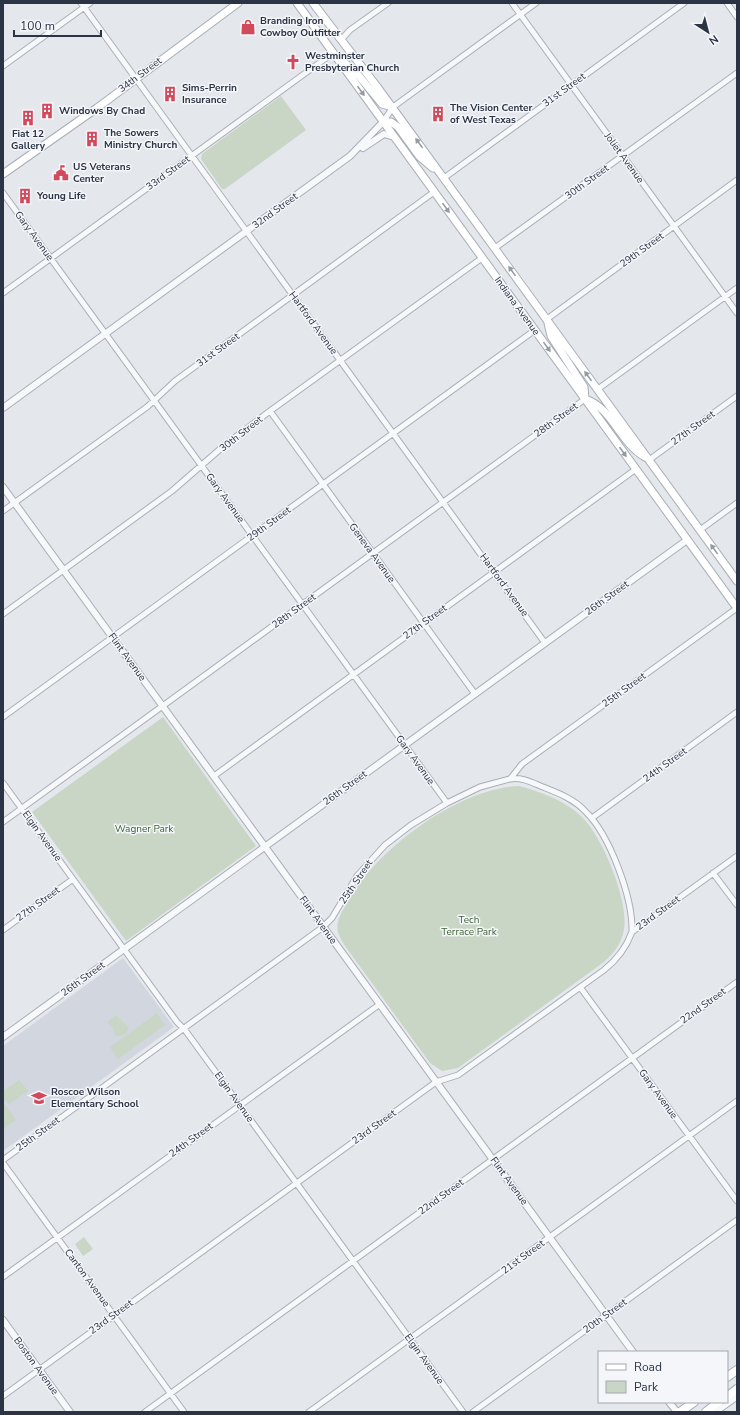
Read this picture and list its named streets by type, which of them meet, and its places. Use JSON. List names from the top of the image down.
{
  "streets": {
    "main road": ["34th Street", "Indiana Avenue"],
    "street": [
      "31st Street",
      "Joliet Avenue",
      "33rd Street",
      "30th Street",
      "32nd Street",
      "Gary Avenue",
      "29th Street",
      "Hartford Avenue",
      "28th Street",
      "27th Street",
      "Geneva Avenue",
      "26th Street",
      "Flint Avenue",
      "25th Street",
      "24th Street",
      "Elgin Avenue",
      "23rd Street",
      "22nd Street",
      "21st Street",
      "Canton Avenue",
      "20th Street",
      "Boston Avenue"
    ]
  },
  "crossings": [
    ["34th Street", "Hartford Avenue"],
    ["31st Street", "Joliet Avenue"],
    ["31st Street", "Gary Avenue"],
    ["31st Street", "Indiana Avenue"],
    ["31st Street", "Hartford Avenue"],
    ["31st Street", "Flint Avenue"],
    ["Joliet Avenue", "30th Street"],
    ["Joliet Avenue", "32nd Street"],
    ["Joliet Avenue", "29th Street"],
    ["33rd Street", "Gary Avenue"],
    ["33rd Street", "Indiana Avenue"],
    ["33rd Street", "Hartford Avenue"],
    ["30th Street", "Gary Avenue"],
    ["30th Street", "Indiana Avenue"],
    ["30th Street", "Hartford Avenue"],
    ["30th Street", "Geneva Avenue"],
    ["30th Street", "Flint Avenue"],
    ["32nd Street", "Gary Avenue"],
    ["32nd Street", "Indiana Avenue"],
    ["32nd Street", "Hartford Avenue"],
    ["Gary Avenue", "29th Street"],
    ["Gary Avenue", "28th Street"],
    ["Gary Avenue", "27th Street"],
    ["Gary Avenue", "26th Street"],
    ["Gary Avenue", "25th Street"],
    ["Gary Avenue", "23rd Street"],
    ["Gary Avenue", "22nd Street"],
    ["Gary Avenue", "21st Street"],
    ["29th Street", "Indiana Avenue"],
    ["29th Street", "Hartford Avenue"],
    ["29th Street", "Geneva Avenue"],
    ["29th Street", "Flint Avenue"],
    ["Indiana Avenue", "28th Street"],
    ["Indiana Avenue", "27th Street"],
    ["Indiana Avenue", "26th Street"],
    ["Indiana Avenue", "25th Street"],
    ["Hartford Avenue", "28th Street"],
    ["Hartford Avenue", "27th Street"],
    ["Hartford Avenue", "26th Street"],
    ["28th Street", "Geneva Avenue"],
    ["28th Street", "Flint Avenue"],
    ["28th Street", "Elgin Avenue"],
    ["27th Street", "Geneva Avenue"],
    ["27th Street", "Flint Avenue"],
    ["27th Street", "Elgin Avenue"],
    ["Geneva Avenue", "26th Street"],
    ["26th Street", "Flint Avenue"],
    ["26th Street", "Elgin Avenue"],
    ["Flint Avenue", "25th Street"],
    ["Flint Avenue", "24th Street"],
    ["Flint Avenue", "23rd Street"],
    ["Flint Avenue", "22nd Street"],
    ["Flint Avenue", "21st Street"],
    ["Flint Avenue", "20th Street"],
    ["25th Street", "Elgin Avenue"],
    ["24th Street", "Elgin Avenue"],
    ["24th Street", "Canton Avenue"],
    ["Elgin Avenue", "23rd Street"],
    ["Elgin Avenue", "22nd Street"],
    ["Elgin Avenue", "21st Street"],
    ["23rd Street", "Canton Avenue"],
    ["23rd Street", "Boston Avenue"],
    ["22nd Street", "Canton Avenue"]
  ],
  "parks": ["Wagner Park", "Tech Terrace Park"],
  "places": {
    "shop": ["Branding Iron Cowboy Outfitter"],
    "church": ["Westminster Presbyterian Church"],
    "building": [
      "Sims-Perrin Insurance",
      "Windows By Chad",
      "The Vision Center of West Texas",
      "Fiat 12 Gallery",
      "The Sowers Ministry Church",
      "Young Life"
    ],
    "public building": ["US Veterans Center"],
    "school or university": ["Roscoe Wilson Elementary School"]
  },
  "legend": ["Road", "Park"],
  "scale_bar": "100 m",
  "north": "bottom right"
}
